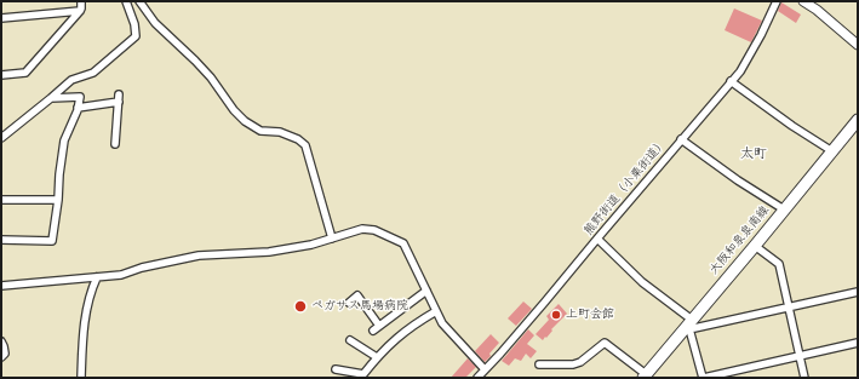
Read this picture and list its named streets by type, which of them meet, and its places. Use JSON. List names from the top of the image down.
{
  "streets": {
    "main road": ["大阪和泉泉南線"],
    "street": ["熊野街道（小栗街道）"]
  },
  "districts": ["太町"],
  "places": ["ペガサス馬場病院", "上町会館"]
}
